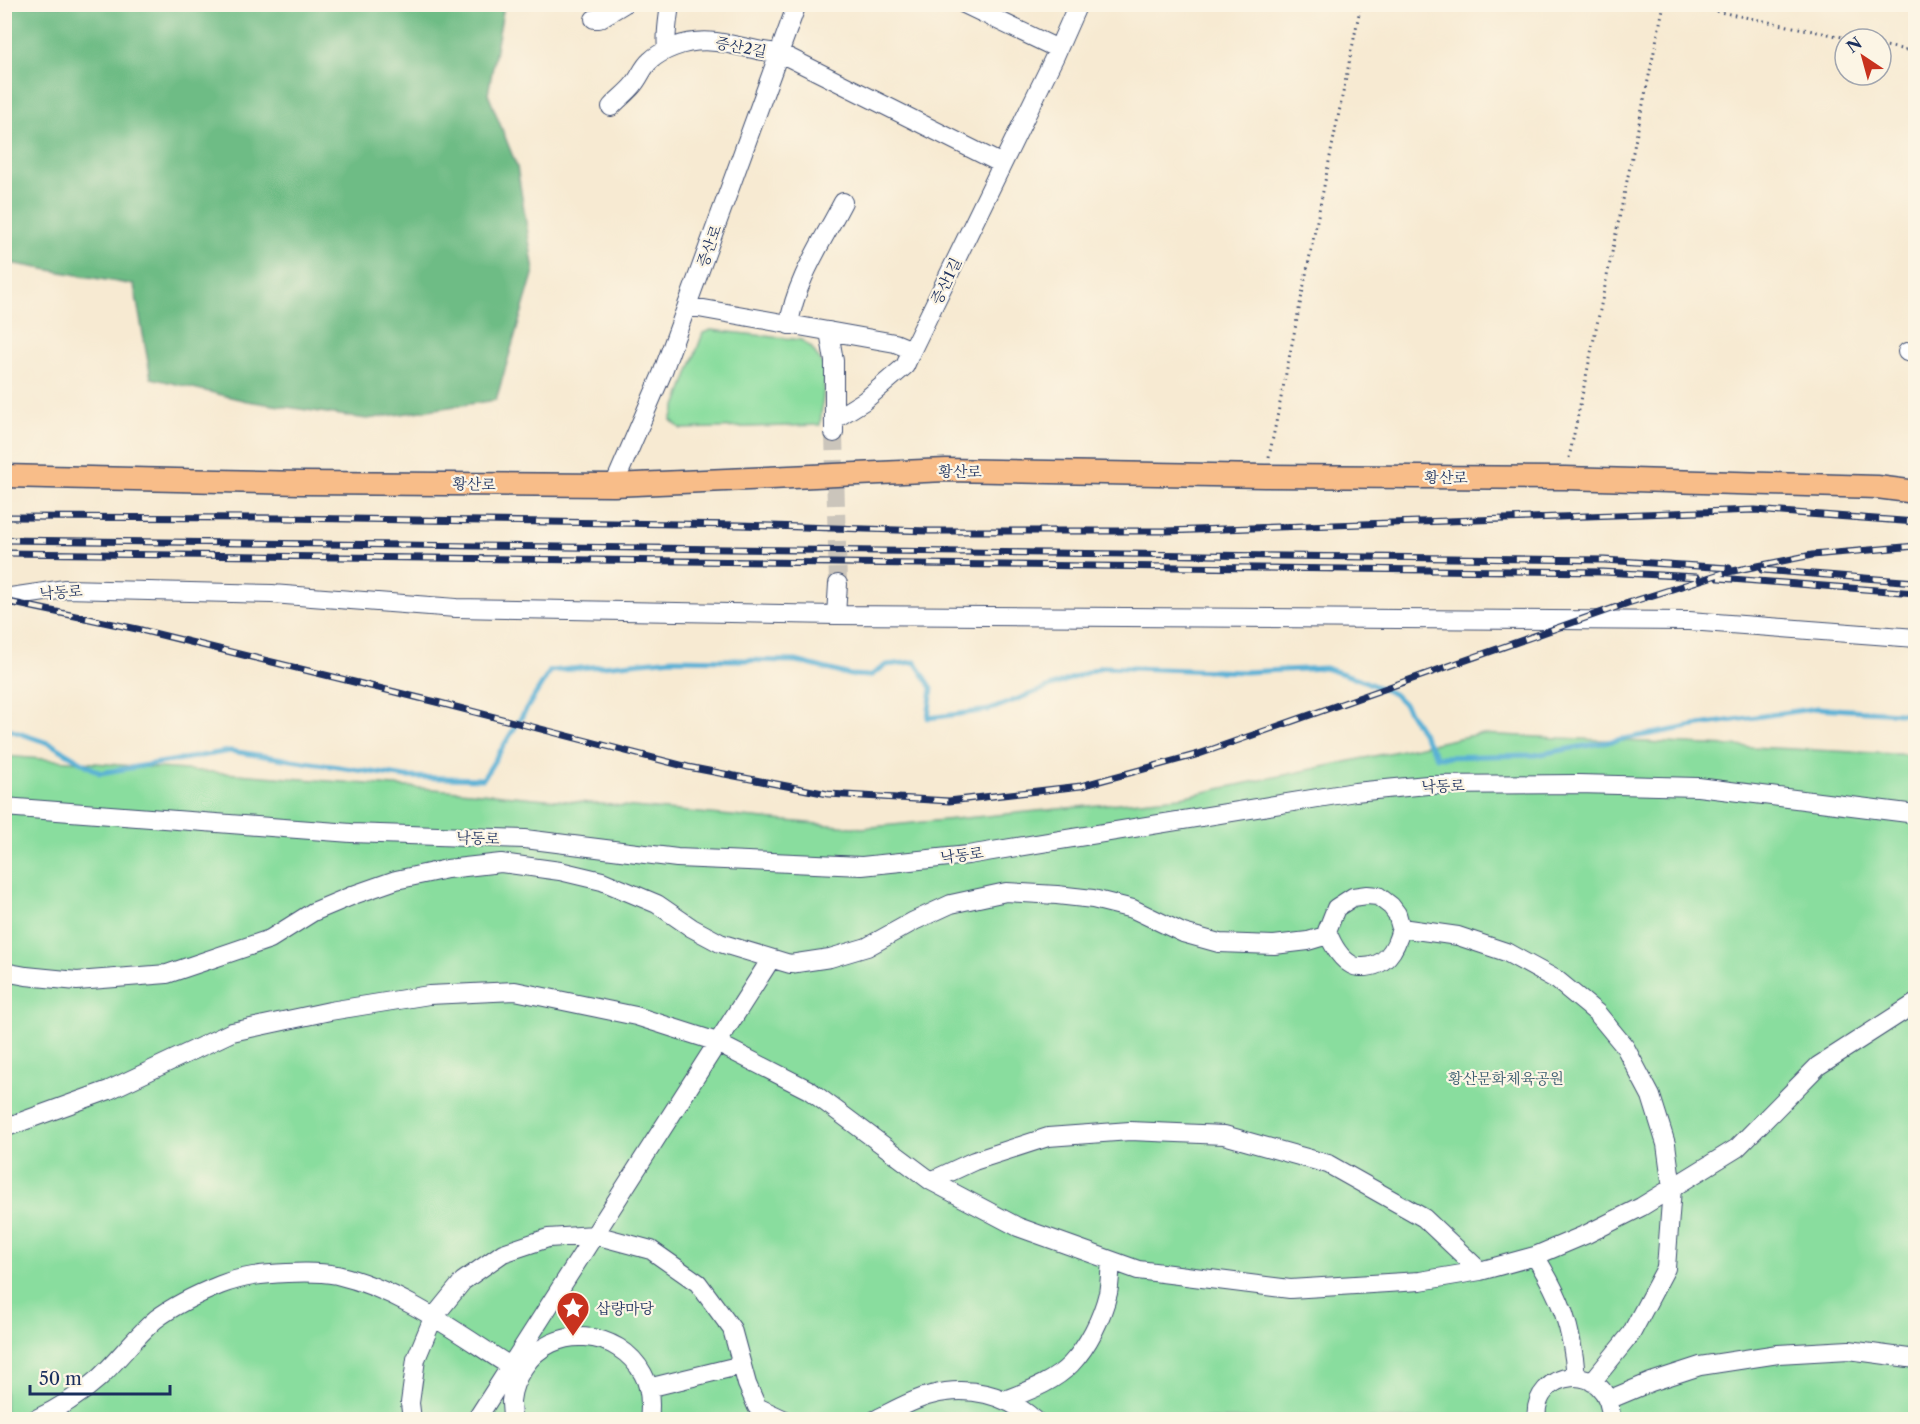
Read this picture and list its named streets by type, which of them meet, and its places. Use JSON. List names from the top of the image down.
{
  "streets": {
    "main road": ["황산로"],
    "street": [
      "증산2길",
      "증산로",
      "증산1길",
      "낙동로"
    ]
  },
  "crossings": [
    ["증산2길", "증산로"],
    ["증산2길", "증산1길"],
    ["증산로", "황산로"]
  ],
  "parks": ["황산문화체육공원"],
  "places": {
    "place": ["삽량마당"]
  },
  "scale_bar": "50 m",
  "north": "top left"
}
